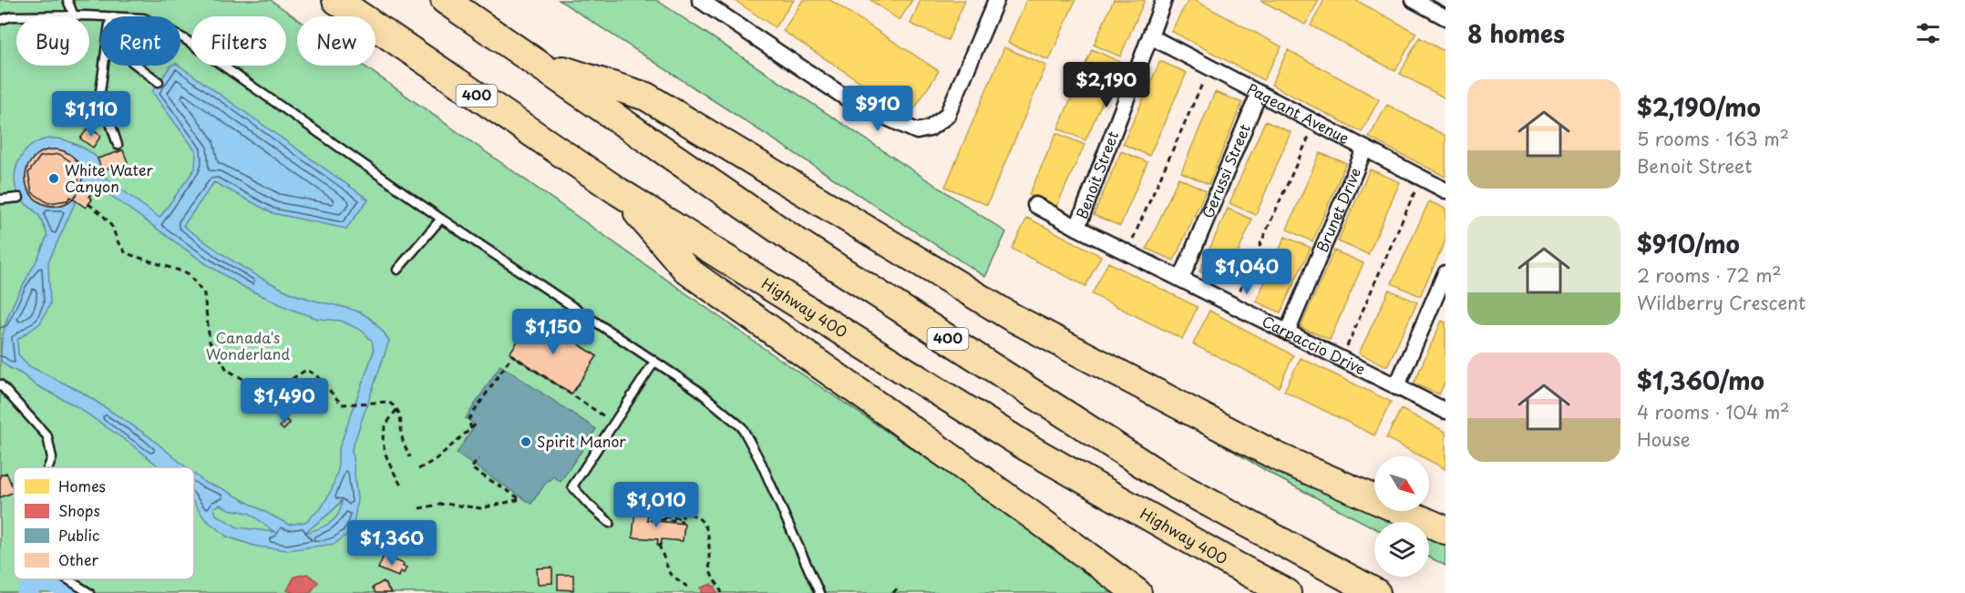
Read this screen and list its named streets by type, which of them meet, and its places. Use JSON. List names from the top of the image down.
{
  "streets": {
    "highway": ["400", "Highway 400"],
    "street": [
      "Pageant Avenue",
      "Gerussi Street",
      "Benoit Street",
      "Brunet Drive",
      "Carpaccio Drive"
    ]
  },
  "crossings": [
    ["Pageant Avenue", "Gerussi Street"],
    ["Pageant Avenue", "Benoit Street"],
    ["Pageant Avenue", "Brunet Drive"],
    ["Gerussi Street", "Carpaccio Drive"],
    ["Benoit Street", "Carpaccio Drive"],
    ["Brunet Drive", "Carpaccio Drive"]
  ],
  "parks": ["Canada's Wonderland"],
  "places": ["White Water Canyon", "Spirit Manor"],
  "legend": [
    "Homes",
    "Shops",
    "Public",
    "Other"
  ],
  "north": "bottom right",
  "page": {
    "heading": "8 homes",
    "chip": [
      "Buy",
      "Rent",
      "Filters",
      "New"
    ],
    "price": [
      "$2,190",
      "$910",
      "$1,110",
      "$1,040",
      "$1,150",
      "$1,490",
      "$1,010",
      "$1,360"
    ],
    "list": [
      {
        "name": "$2,190/mo",
        "note": "5 rooms · 163 m² · Benoit Street"
      },
      {
        "name": "$910/mo",
        "note": "2 rooms · 72 m² · Wildberry Crescent"
      },
      {
        "name": "$1,360/mo",
        "note": "4 rooms · 104 m² · House"
      }
    ]
  }
}
